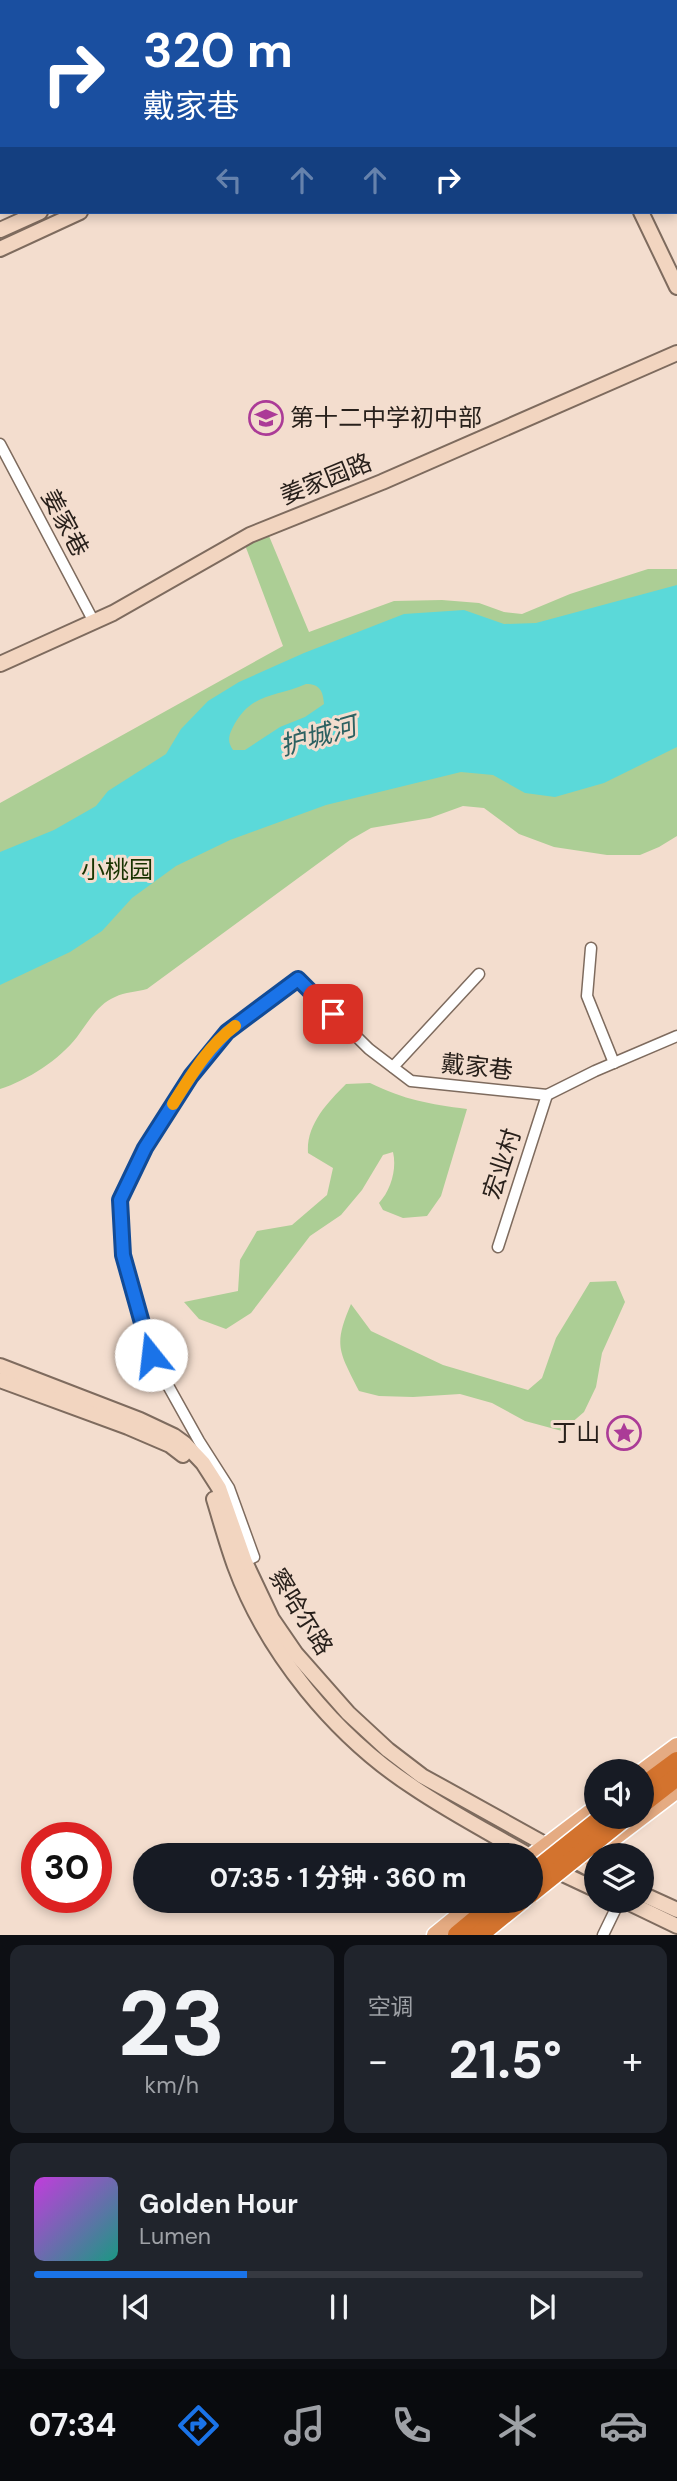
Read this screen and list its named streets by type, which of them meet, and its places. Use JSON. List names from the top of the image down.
{
  "streets": {
    "main road": ["姜家园路", "察哈尔路"],
    "street": ["姜家巷", "戴家巷", "宏业村"]
  },
  "crossings": [
    ["姜家园路", "姜家巷"],
    ["戴家巷", "宏业村"],
    ["戴家巷", "察哈尔路"]
  ],
  "water": ["护城河"],
  "parks": ["小桃园"],
  "places": {
    "school or university": ["第十二中学初中部"],
    "place": ["丁山"]
  },
  "page": {
    "turn": ["320 m", "戴家巷"],
    "limit": "30",
    "trip": "07:35 · 1 分钟 · 360 m",
    "tile": [
      ["23", "km/h"],
      "空调"
    ],
    "heat": ["−", "21.5°", "+"],
    "song": ["Golden Hour", "Lumen"],
    "tabs": "07:34"
  }
}
